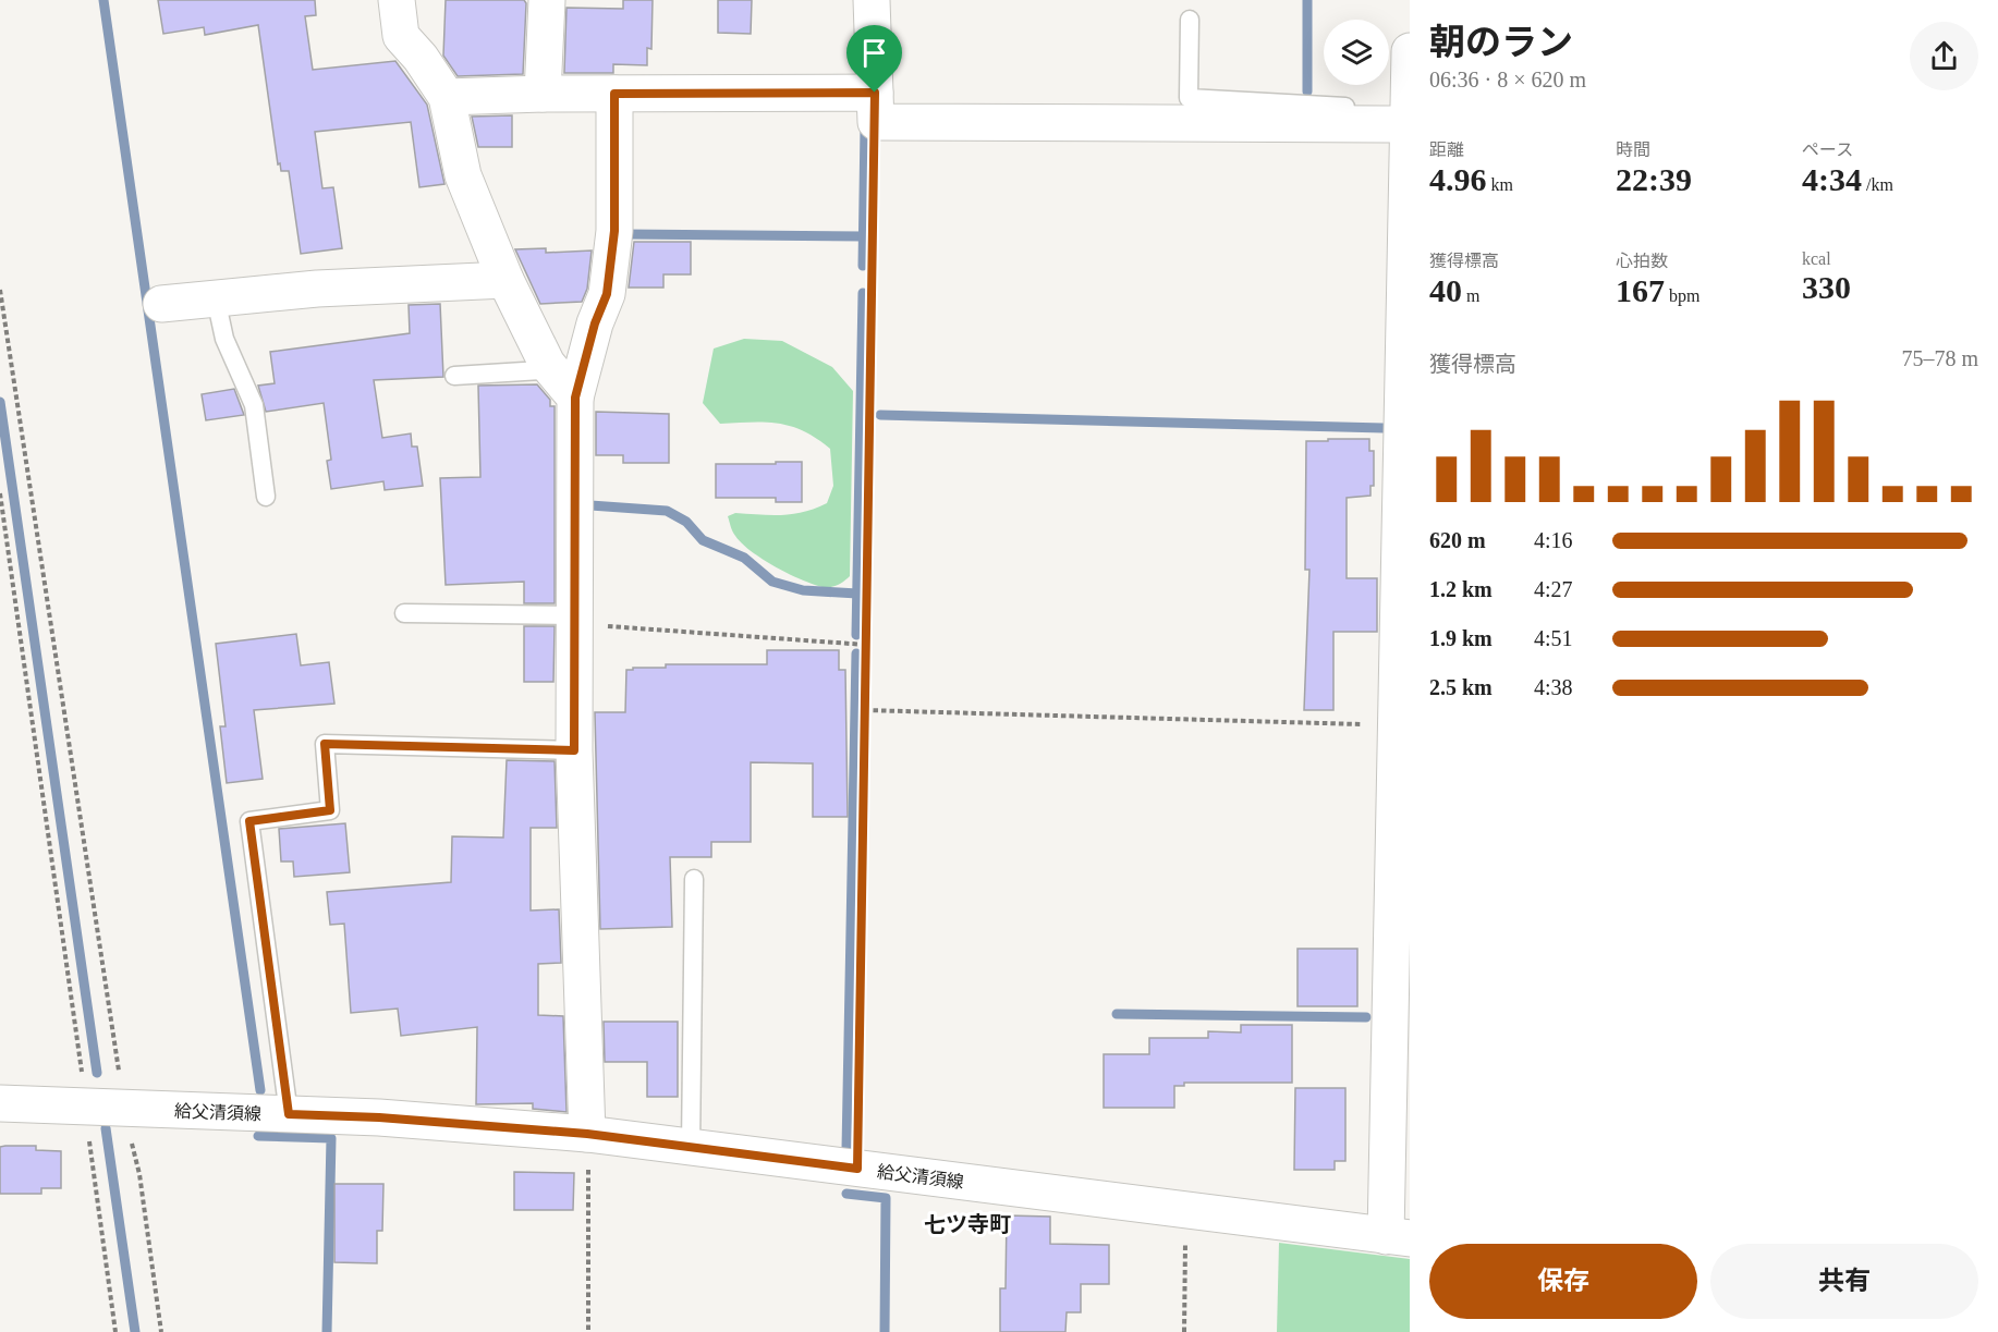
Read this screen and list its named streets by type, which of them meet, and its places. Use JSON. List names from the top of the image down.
{
  "streets": {
    "street": ["給父清須線"]
  },
  "districts": ["七ツ寺町"],
  "page": {
    "heading": ["朝のラン", "06:36 · 8 × 620 m"],
    "stats": [
      ["距離", "4.96 km"],
      ["時間", "22:39"],
      ["ペース", "4:34 /km"],
      ["獲得標高", "40 m"],
      ["心拍数", "167 bpm"],
      ["kcal", "330"]
    ],
    "chart": ["獲得標高", "75–78 m"],
    "list": [
      {
        "name": "620 m",
        "note": "4:16"
      },
      {
        "name": "1.2 km",
        "note": "4:27"
      },
      {
        "name": "1.9 km",
        "note": "4:51"
      },
      {
        "name": "2.5 km",
        "note": "4:38"
      }
    ],
    "buttons": ["保存", "共有"]
  }
}
